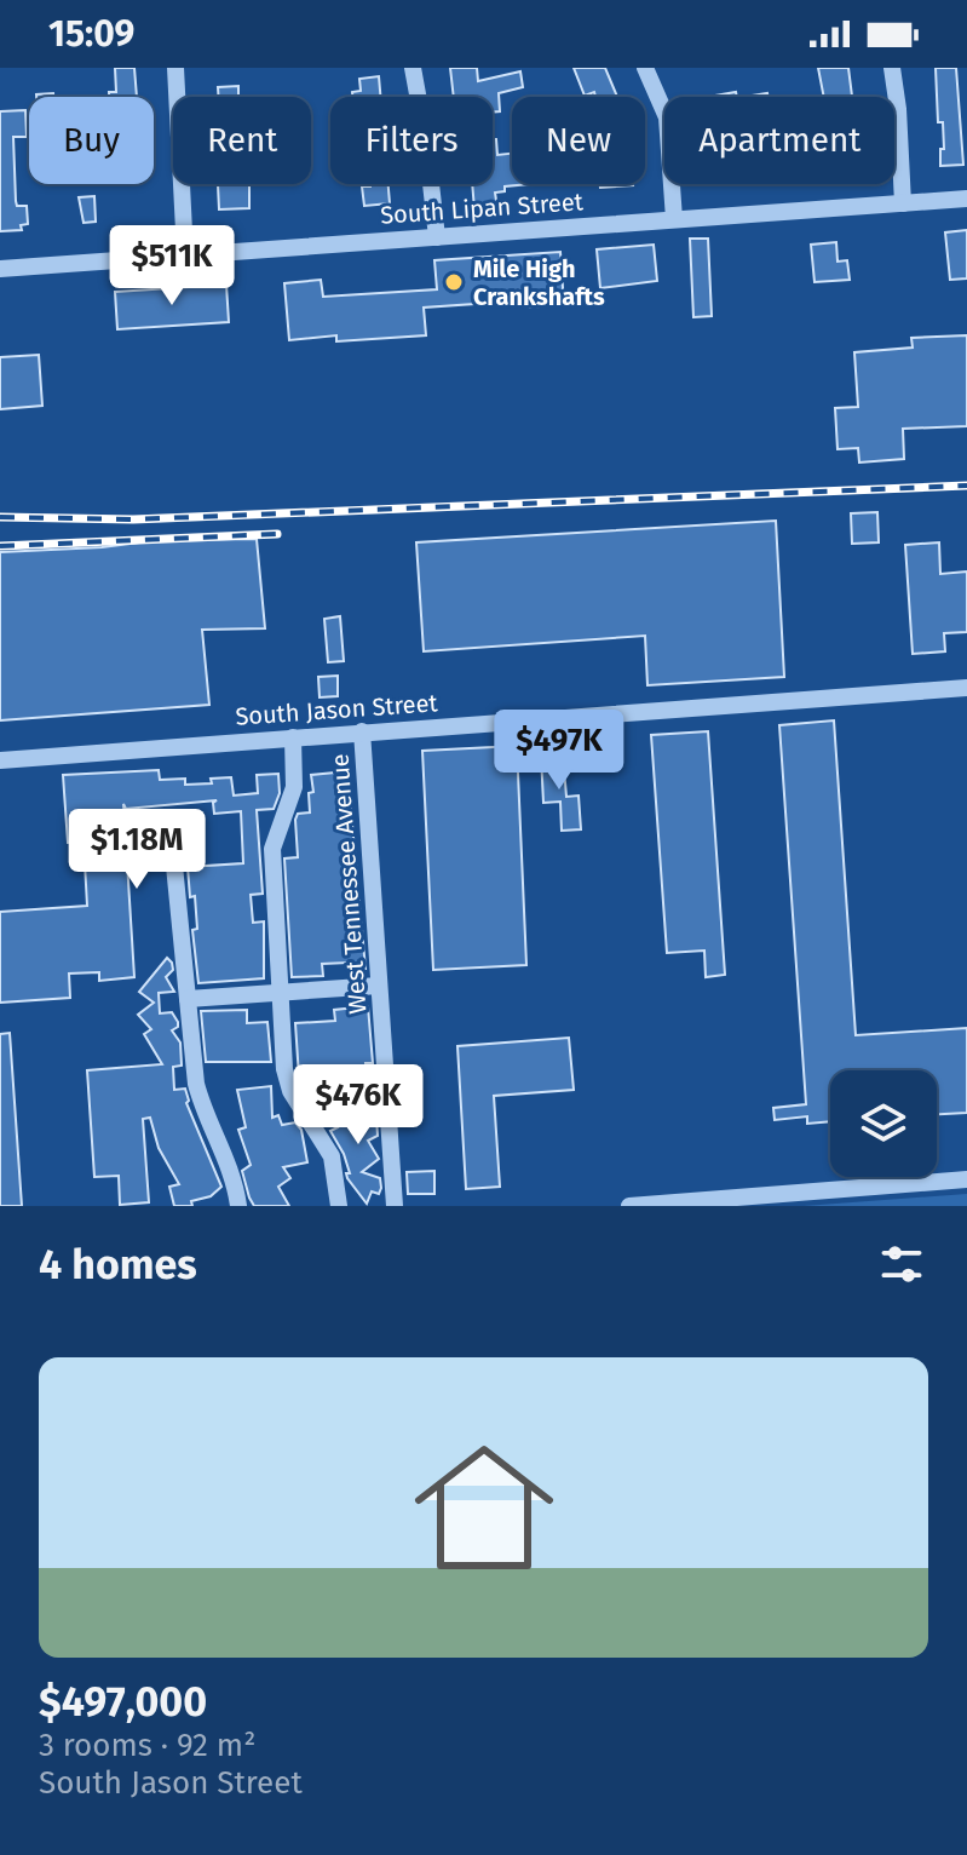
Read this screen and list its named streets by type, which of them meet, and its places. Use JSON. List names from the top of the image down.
{
  "streets": {
    "street": ["South Lipan Street", "South Jason Street", "West Tennessee Avenue"]
  },
  "crossings": [
    ["South Jason Street", "West Tennessee Avenue"]
  ],
  "places": ["Mile High Crankshafts"],
  "page": {
    "status": "15:09",
    "chip": [
      "Buy",
      "Rent",
      "Filters",
      "New",
      "Apartment"
    ],
    "price": [
      "$511K",
      "$497K",
      "$1.18M",
      "$476K"
    ],
    "heading": "4 homes",
    "list": [
      {
        "name": "$497,000",
        "note": "3 rooms · 92 m² · South Jason Street"
      }
    ]
  }
}
